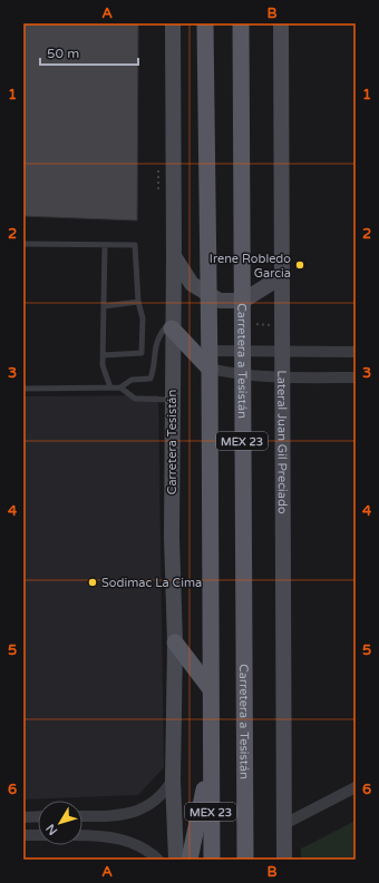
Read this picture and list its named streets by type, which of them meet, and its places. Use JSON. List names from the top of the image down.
{
  "streets": {
    "main road": [
      "Carretera a Tesistán",
      "MEX 23",
      "Carretera Tesistán",
      "Lateral Juan Gil Preciado"
    ]
  },
  "places": ["Irene Robledo Garcia", "Sodimac La Cima"],
  "scale_bar": "50 m",
  "north": "bottom left",
  "grid": {
    "columns": ["A", "B"],
    "rows": [
      "1",
      "2",
      "3",
      "4",
      "5",
      "6"
    ]
  }
}
